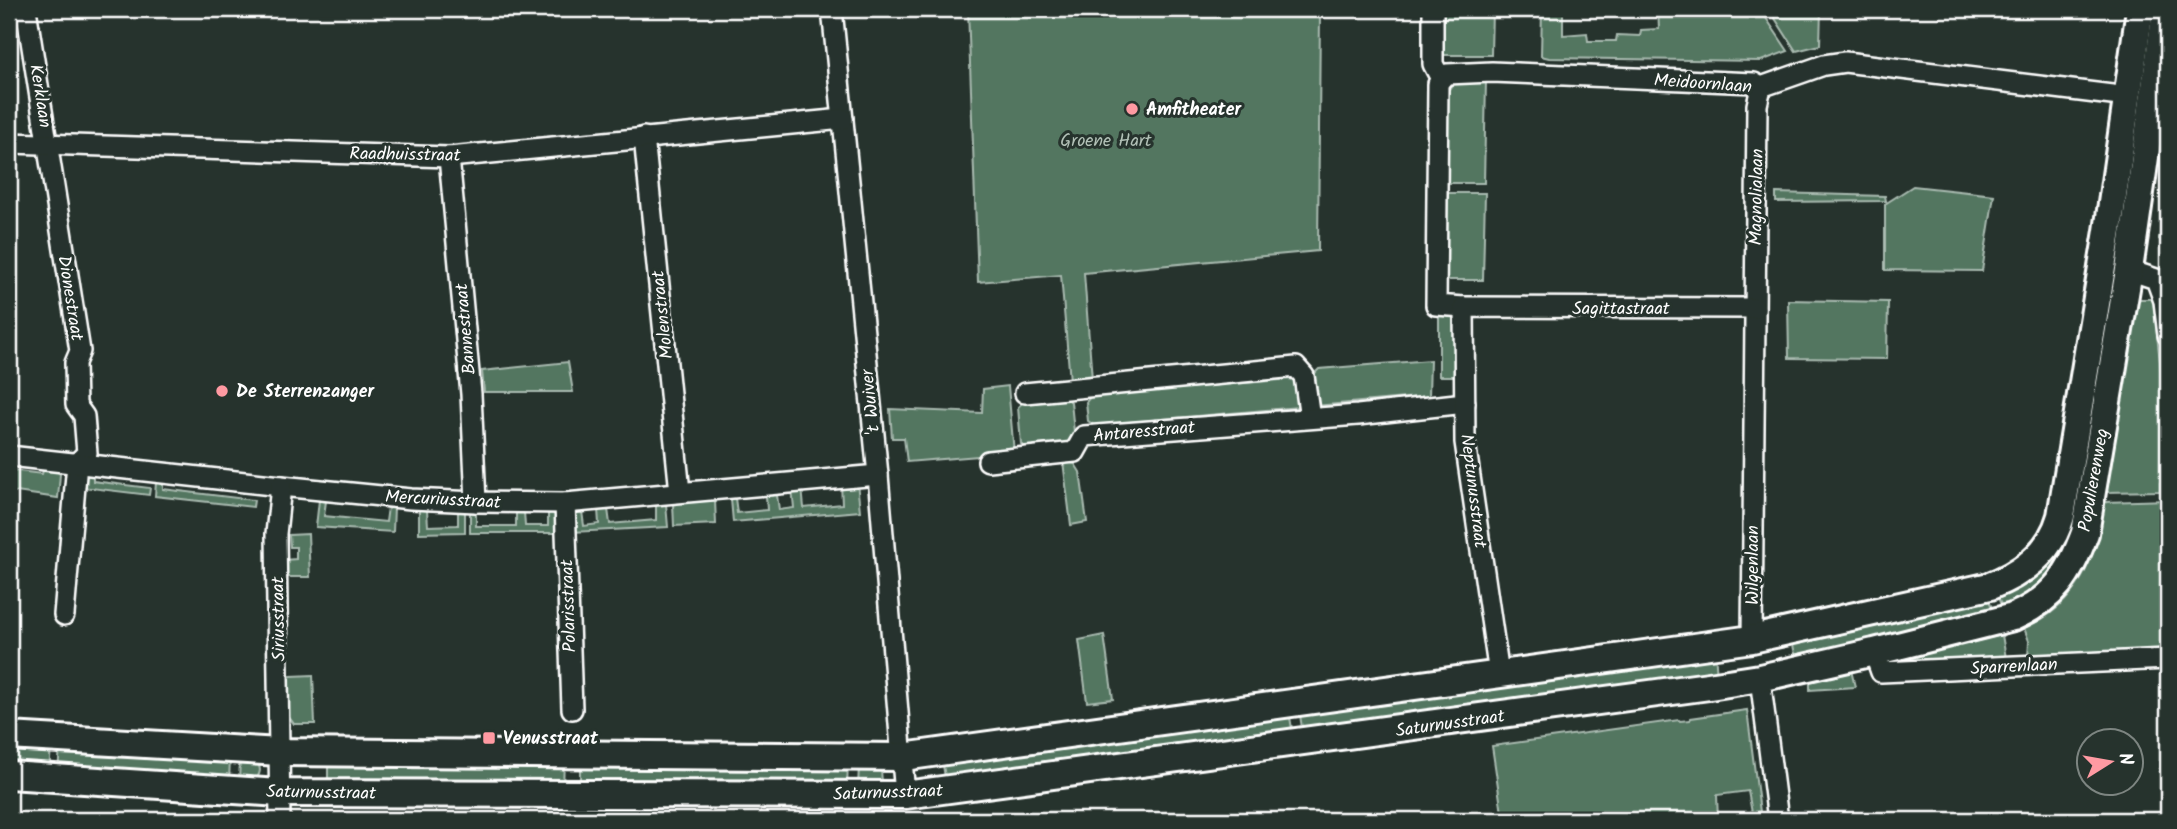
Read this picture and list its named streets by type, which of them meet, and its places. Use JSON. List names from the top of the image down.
{
  "streets": {
    "street": [
      "Meidoornlaan",
      "Kerklaan",
      "Raadhuisstraat",
      "Magnolialaan",
      "Dionestraat",
      "Sagittastraat",
      "Molenstraat",
      "Bannestraat",
      "'t Wuiver",
      "Antaresstraat",
      "Populierenweg",
      "Neptunusstraat",
      "Mercuriusstraat",
      "Wilgenlaan",
      "Polarisstraat",
      "Siriusstraat",
      "Sparrenlaan",
      "Saturnusstraat"
    ]
  },
  "crossings": [
    ["Meidoornlaan", "Magnolialaan"],
    ["Meidoornlaan", "Populierenweg"],
    ["Kerklaan", "Raadhuisstraat"],
    ["Kerklaan", "Dionestraat"],
    ["Raadhuisstraat", "Dionestraat"],
    ["Raadhuisstraat", "Molenstraat"],
    ["Raadhuisstraat", "Bannestraat"],
    ["Raadhuisstraat", "'t Wuiver"],
    ["Magnolialaan", "Sagittastraat"],
    ["Magnolialaan", "Wilgenlaan"],
    ["Dionestraat", "Mercuriusstraat"],
    ["Sagittastraat", "Neptunusstraat"],
    ["Sagittastraat", "Wilgenlaan"],
    ["Molenstraat", "Mercuriusstraat"],
    ["Bannestraat", "Mercuriusstraat"],
    ["'t Wuiver", "Mercuriusstraat"],
    ["'t Wuiver", "Saturnusstraat"],
    ["Antaresstraat", "Neptunusstraat"],
    ["Populierenweg", "Wilgenlaan"],
    ["Populierenweg", "Sparrenlaan"],
    ["Populierenweg", "Saturnusstraat"],
    ["Neptunusstraat", "Saturnusstraat"],
    ["Mercuriusstraat", "Polarisstraat"],
    ["Mercuriusstraat", "Siriusstraat"],
    ["Wilgenlaan", "Saturnusstraat"],
    ["Siriusstraat", "Saturnusstraat"]
  ],
  "parks": ["Groene Hart"],
  "places": {
    "other": ["Amfitheater", "De Sterrenzanger"],
    "transit": ["Venusstraat"]
  },
  "north": "right"
}
